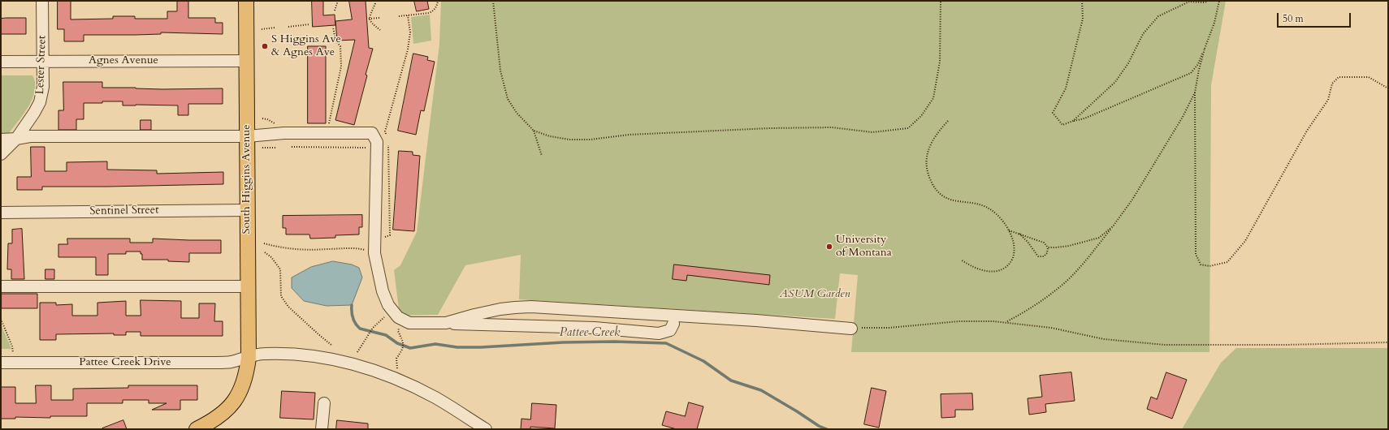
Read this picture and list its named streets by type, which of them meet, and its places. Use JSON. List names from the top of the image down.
{
  "streets": {
    "main road": ["South Higgins Avenue"],
    "street": [
      "Agnes Avenue",
      "Lester Street",
      "Sentinel Street",
      "Pattee Creek Drive"
    ]
  },
  "crossings": [
    ["Agnes Avenue", "Lester Street"],
    ["Agnes Avenue", "South Higgins Avenue"],
    ["South Higgins Avenue", "Sentinel Street"],
    ["South Higgins Avenue", "Pattee Creek Drive"]
  ],
  "water": ["Pattee Creek"],
  "parks": ["ASUM Garden"],
  "places": ["S Higgins Ave & Agnes Ave", "University of Montana"],
  "scale_bar": "50 m"
}
